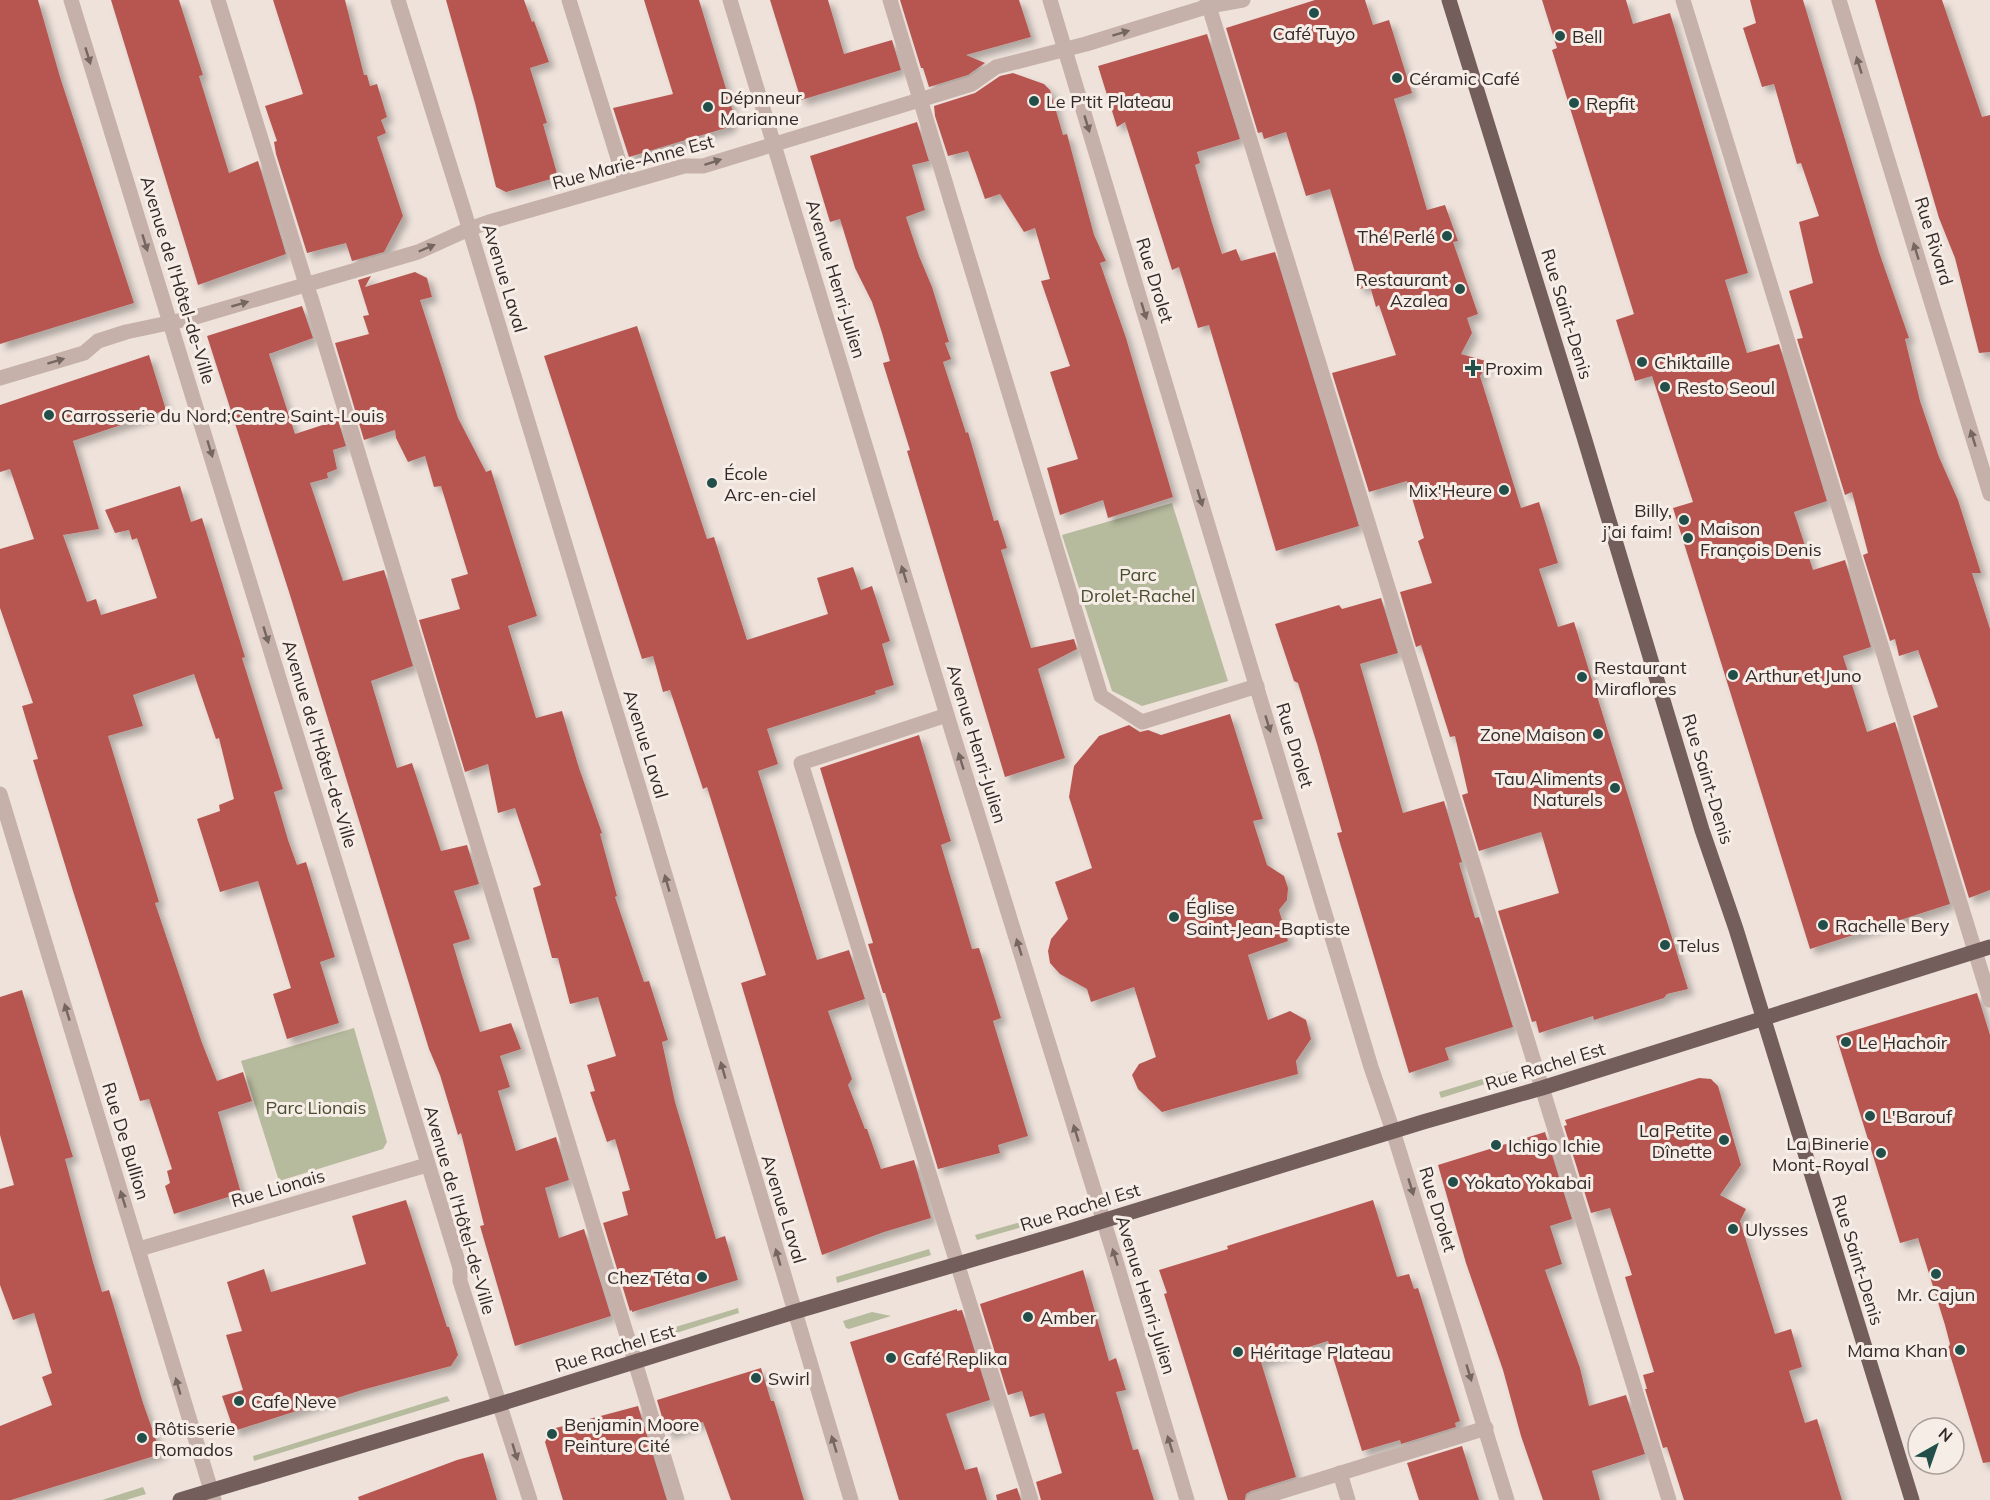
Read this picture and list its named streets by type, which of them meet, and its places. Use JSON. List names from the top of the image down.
{
  "streets": {
    "main road": ["Rue Saint-Denis", "Rue Rachel Est"],
    "street": [
      "Rue Marie-Anne Est",
      "Rue Rivard",
      "Avenue Laval",
      "Avenue Henri-Julien",
      "Avenue de l'Hôtel-de-Ville",
      "Rue Drolet",
      "Rue De Bullion",
      "Rue Lionais"
    ]
  },
  "crossings": [
    ["Rue Marie-Anne Est", "Avenue Laval"],
    ["Rue Marie-Anne Est", "Avenue Henri-Julien"],
    ["Rue Marie-Anne Est", "Avenue de l'Hôtel-de-Ville"],
    ["Rue Marie-Anne Est", "Rue Drolet"],
    ["Avenue Laval", "Rue Rachel Est"],
    ["Avenue Henri-Julien", "Rue Rachel Est"],
    ["Avenue de l'Hôtel-de-Ville", "Rue Rachel Est"],
    ["Avenue de l'Hôtel-de-Ville", "Rue Lionais"],
    ["Rue Drolet", "Rue Rachel Est"],
    ["Rue Saint-Denis", "Rue Rachel Est"],
    ["Rue Rachel Est", "Rue De Bullion"],
    ["Rue De Bullion", "Rue Lionais"]
  ],
  "one_way": [
    "Rue Marie-Anne Est",
    "Rue Rivard",
    "Avenue Laval",
    "Avenue Henri-Julien",
    "Avenue de l'Hôtel-de-Ville",
    "Rue Drolet",
    "Rue De Bullion"
  ],
  "parks": ["Parc Drolet-Rachel", "Parc Lionais"],
  "places": {
    "other": [
      "Café Tuyo",
      "Bell",
      "Céramic Café",
      "Le P'tit Plateau",
      "Repfit",
      "Dépnneur Marianne",
      "Thé Perlé",
      "Restaurant Azalea",
      "Chiktaille",
      "Resto Seoul",
      "Carrosserie du Nord;Centre Saint-Louis",
      "École Arc-en-ciel",
      "Mix'Heure",
      "Billy, j’ai faim!",
      "Maison François Denis",
      "Arthur et Juno",
      "Restaurant Miraflores",
      "Zone Maison",
      "Tau Aliments Naturels",
      "Église Saint-Jean-Baptiste",
      "Rachelle Bery",
      "Telus",
      "Le Hachoir",
      "L'Barouf",
      "La Petite Dînette",
      "Ichigo Ichie",
      "La Binerie Mont-Royal",
      "Yokato Yokabai",
      "Ulysses",
      "Mr. Cajun",
      "Chez Téta",
      "Amber",
      "Mama Khan",
      "Héritage Plateau",
      "Café Replika",
      "Swirl",
      "Cafe Neve",
      "Benjamin Moore Peinture Cité",
      "Rôtisserie Romados"
    ],
    "health": ["Proxim"]
  },
  "north": "top right"
}
